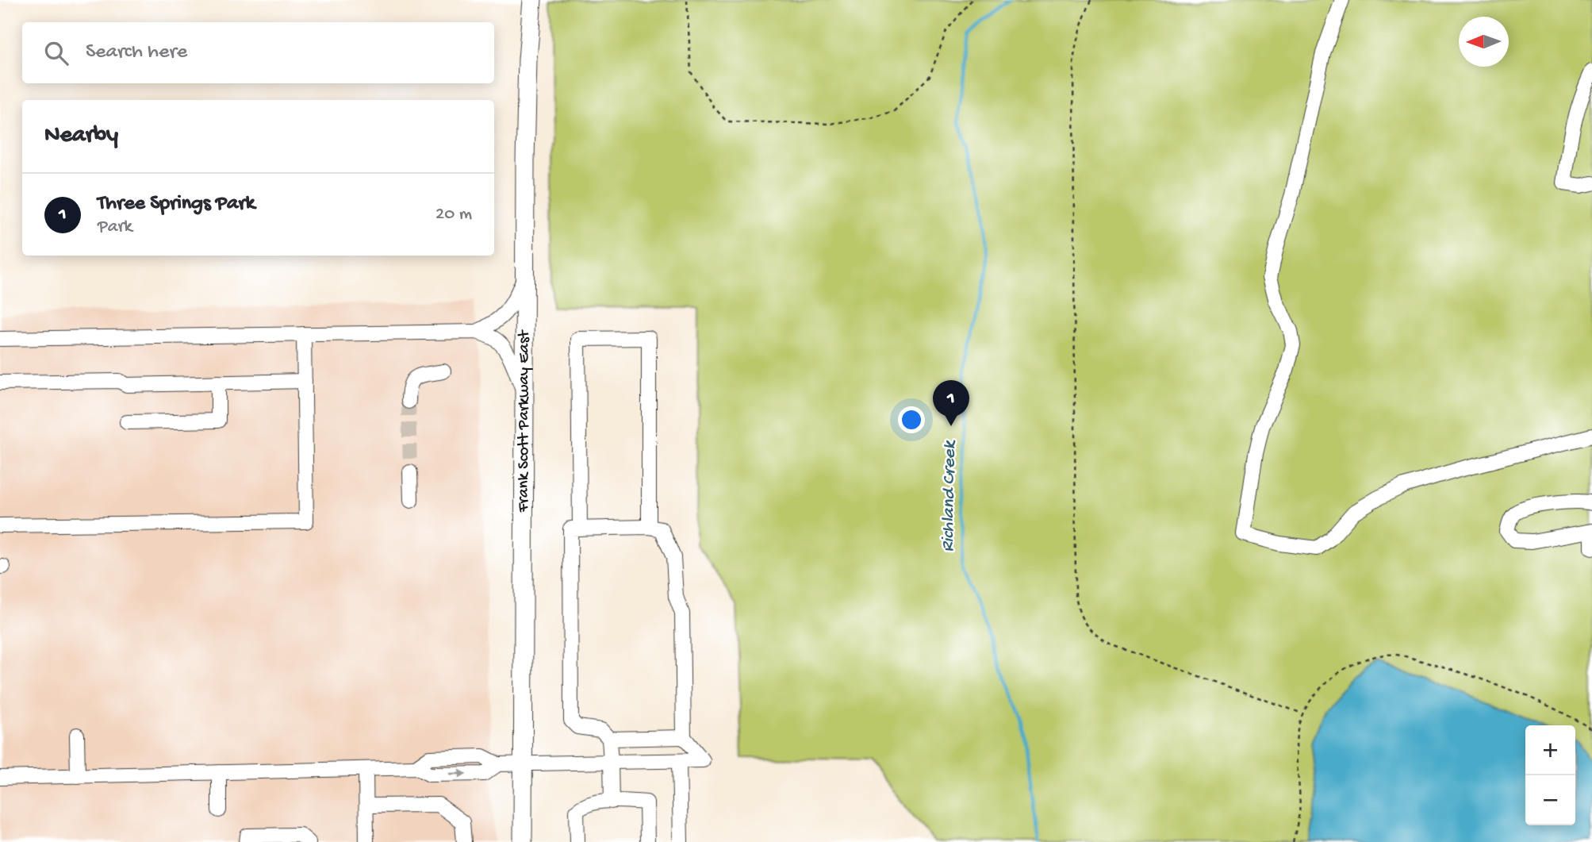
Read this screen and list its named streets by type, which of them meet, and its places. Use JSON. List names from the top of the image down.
{
  "streets": {
    "main road": ["Frank Scott Parkway East"]
  },
  "water": ["Richland Creek"],
  "north": "left",
  "page": {
    "search": "Search here",
    "heading": "Nearby",
    "list": [
      {
        "mark": "1",
        "name": "Three Springs Park",
        "note": "Park",
        "value": "20 m"
      }
    ],
    "pins": "1",
    "map_buttons": ["+", "−"]
  }
}
